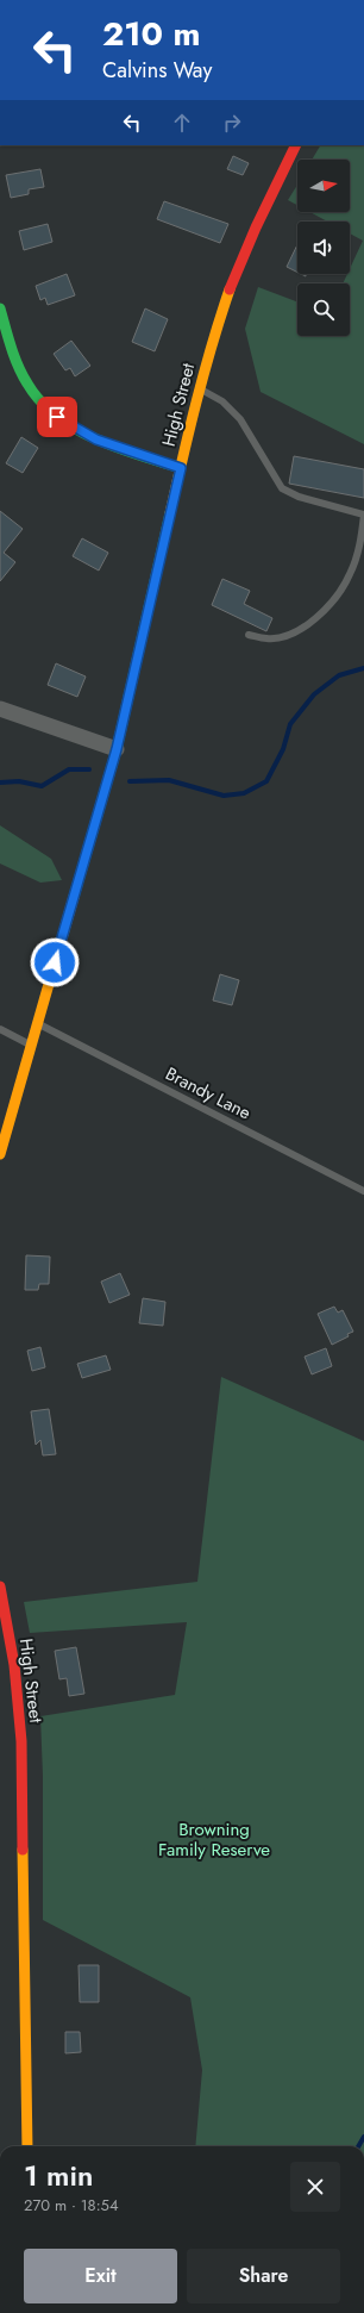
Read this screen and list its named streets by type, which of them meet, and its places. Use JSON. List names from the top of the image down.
{
  "streets": {
    "street": ["High Street"],
    "lane": ["Brandy Lane"]
  },
  "crossings": [
    ["High Street", "Brandy Lane"]
  ],
  "parks": ["Browning Family Reserve"],
  "north": "right",
  "page": {
    "turn": ["210 m", "Calvins Way"],
    "heading": ["1 min", "270 m · 18:54"],
    "buttons": ["Exit", "Share"]
  }
}
